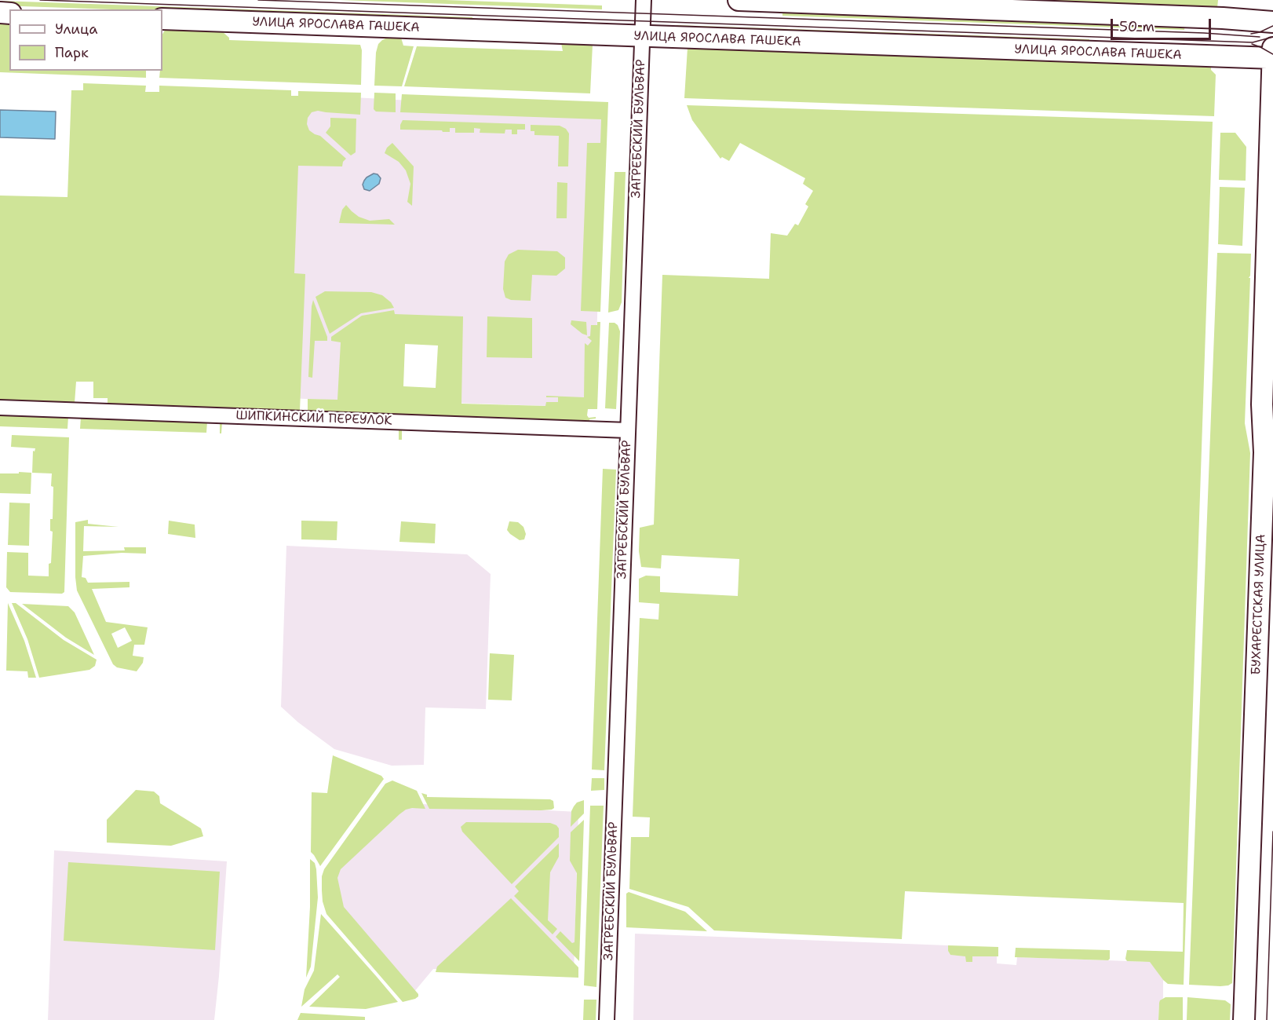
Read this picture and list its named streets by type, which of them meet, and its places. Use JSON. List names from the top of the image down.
{
  "streets": {
    "street": [
      "УЛИЦА ЯРОСЛАВА ГАШЕКА",
      "ЗАГРЕБСКИЙ БУЛЬВАР",
      "ШИПКИНСКИЙ ПЕРЕУЛОК",
      "БУХАРЕСТСКАЯ УЛИЦА"
    ]
  },
  "crossings": [
    ["УЛИЦА ЯРОСЛАВА ГАШЕКА", "ЗАГРЕБСКИЙ БУЛЬВАР"],
    ["УЛИЦА ЯРОСЛАВА ГАШЕКА", "БУХАРЕСТСКАЯ УЛИЦА"],
    ["ЗАГРЕБСКИЙ БУЛЬВАР", "ШИПКИНСКИЙ ПЕРЕУЛОК"]
  ],
  "legend": ["Улица", "Парк"],
  "scale_bar": "50 m"
}
